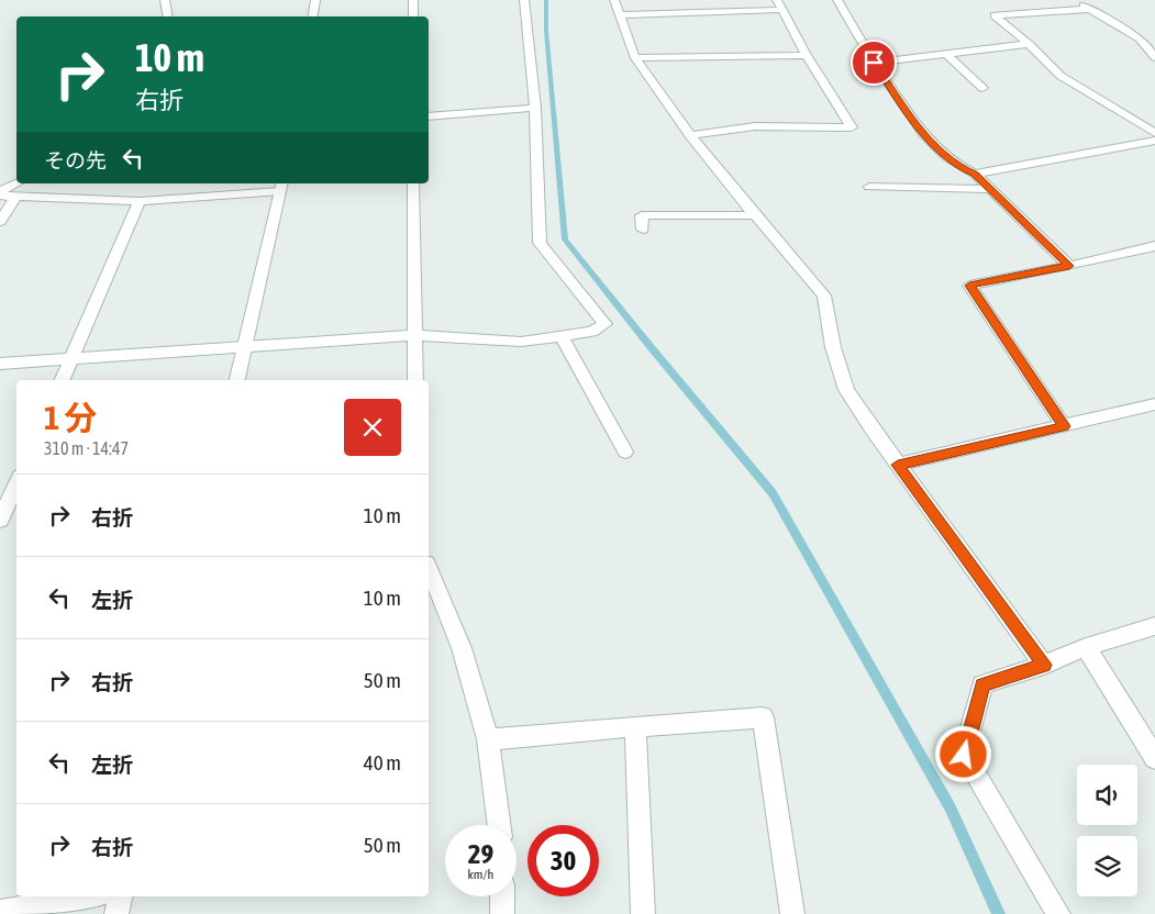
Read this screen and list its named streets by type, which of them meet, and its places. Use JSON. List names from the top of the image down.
{
  "page": {
    "turn": ["10 m", "右折"],
    "then": "その先",
    "heading": ["1 分", "310 m · 14:47"],
    "list": [
      {
        "name": "右折",
        "value": "10 m"
      },
      {
        "name": "左折",
        "value": "10 m"
      },
      {
        "name": "右折",
        "value": "50 m"
      },
      {
        "name": "左折",
        "value": "40 m"
      },
      {
        "name": "右折",
        "value": "50 m"
      }
    ],
    "speed": "29 km/h",
    "limit": "30"
  }
}
